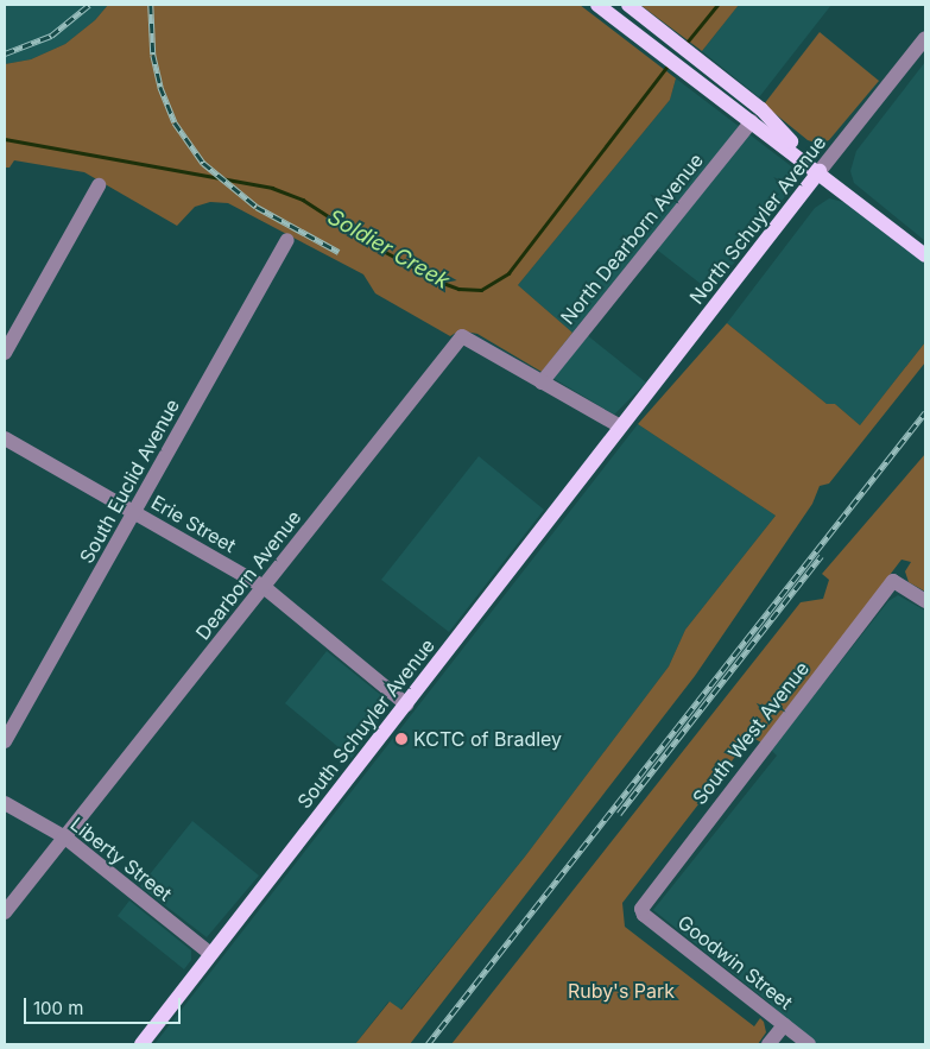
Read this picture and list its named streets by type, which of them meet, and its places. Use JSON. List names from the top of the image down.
{
  "streets": {
    "main road": ["North Schuyler Avenue", "South Schuyler Avenue"],
    "street": [
      "North Dearborn Avenue",
      "South Euclid Avenue",
      "Erie Street",
      "Dearborn Avenue",
      "South West Avenue",
      "Liberty Street",
      "Goodwin Street"
    ]
  },
  "crossings": [
    ["North Schuyler Avenue", "South Schuyler Avenue"],
    ["North Dearborn Avenue", "Dearborn Avenue"],
    ["South Euclid Avenue", "Erie Street"],
    ["Erie Street", "Dearborn Avenue"],
    ["Erie Street", "South Schuyler Avenue"],
    ["Dearborn Avenue", "Liberty Street"],
    ["South Schuyler Avenue", "Liberty Street"],
    ["South West Avenue", "Goodwin Street"]
  ],
  "water": ["Soldier Creek"],
  "parks": ["Ruby's Park"],
  "places": ["KCTC of Bradley"],
  "scale_bar": "100 m"
}
